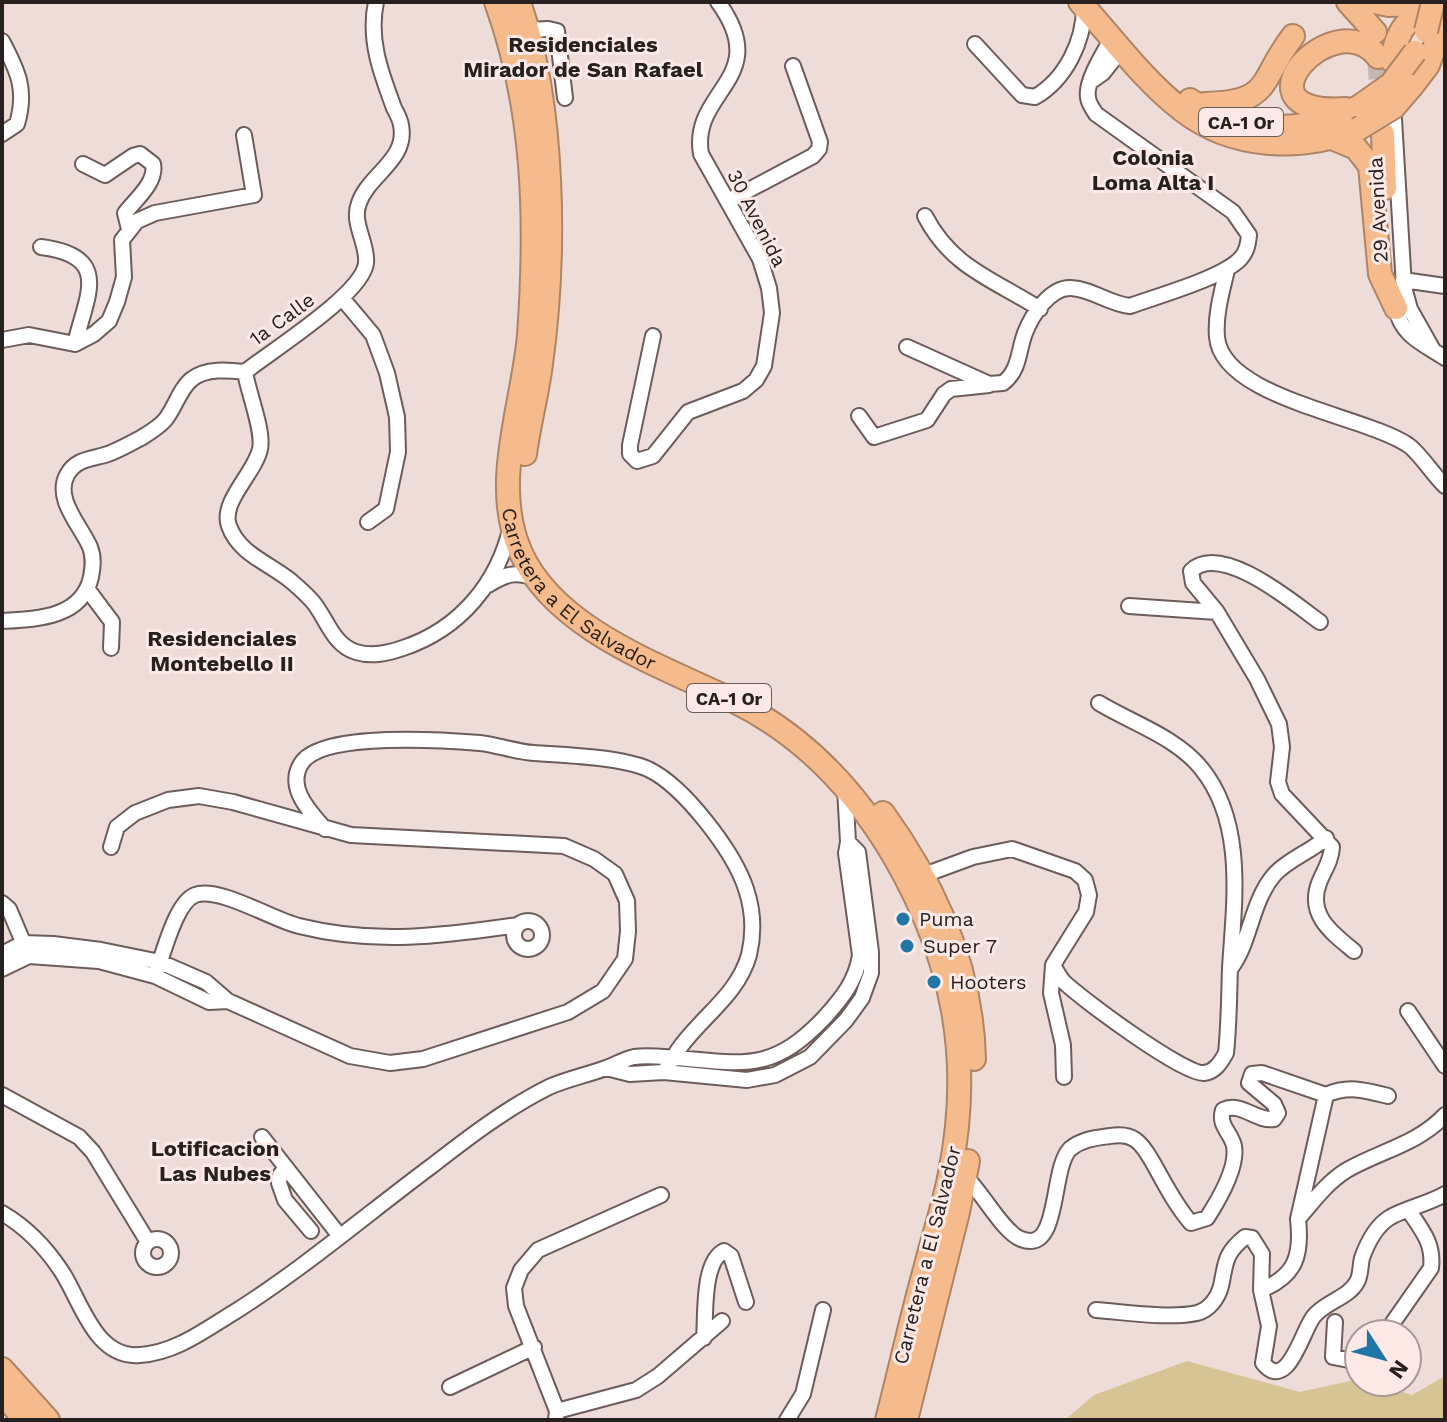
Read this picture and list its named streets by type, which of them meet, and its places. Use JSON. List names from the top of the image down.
{
  "streets": {
    "highway": ["CA-1 Or", "Carretera a El Salvador"],
    "street": ["29 Avenida", "30 Avenida", "1a Calle"]
  },
  "districts": [
    "Residenciales Mirador de San Rafael",
    "Colonia Loma Alta I",
    "Residenciales Montebello II",
    "Lotificacion Las Nubes"
  ],
  "places": ["Puma", "Super 7", "Hooters"],
  "north": "bottom right"
}
